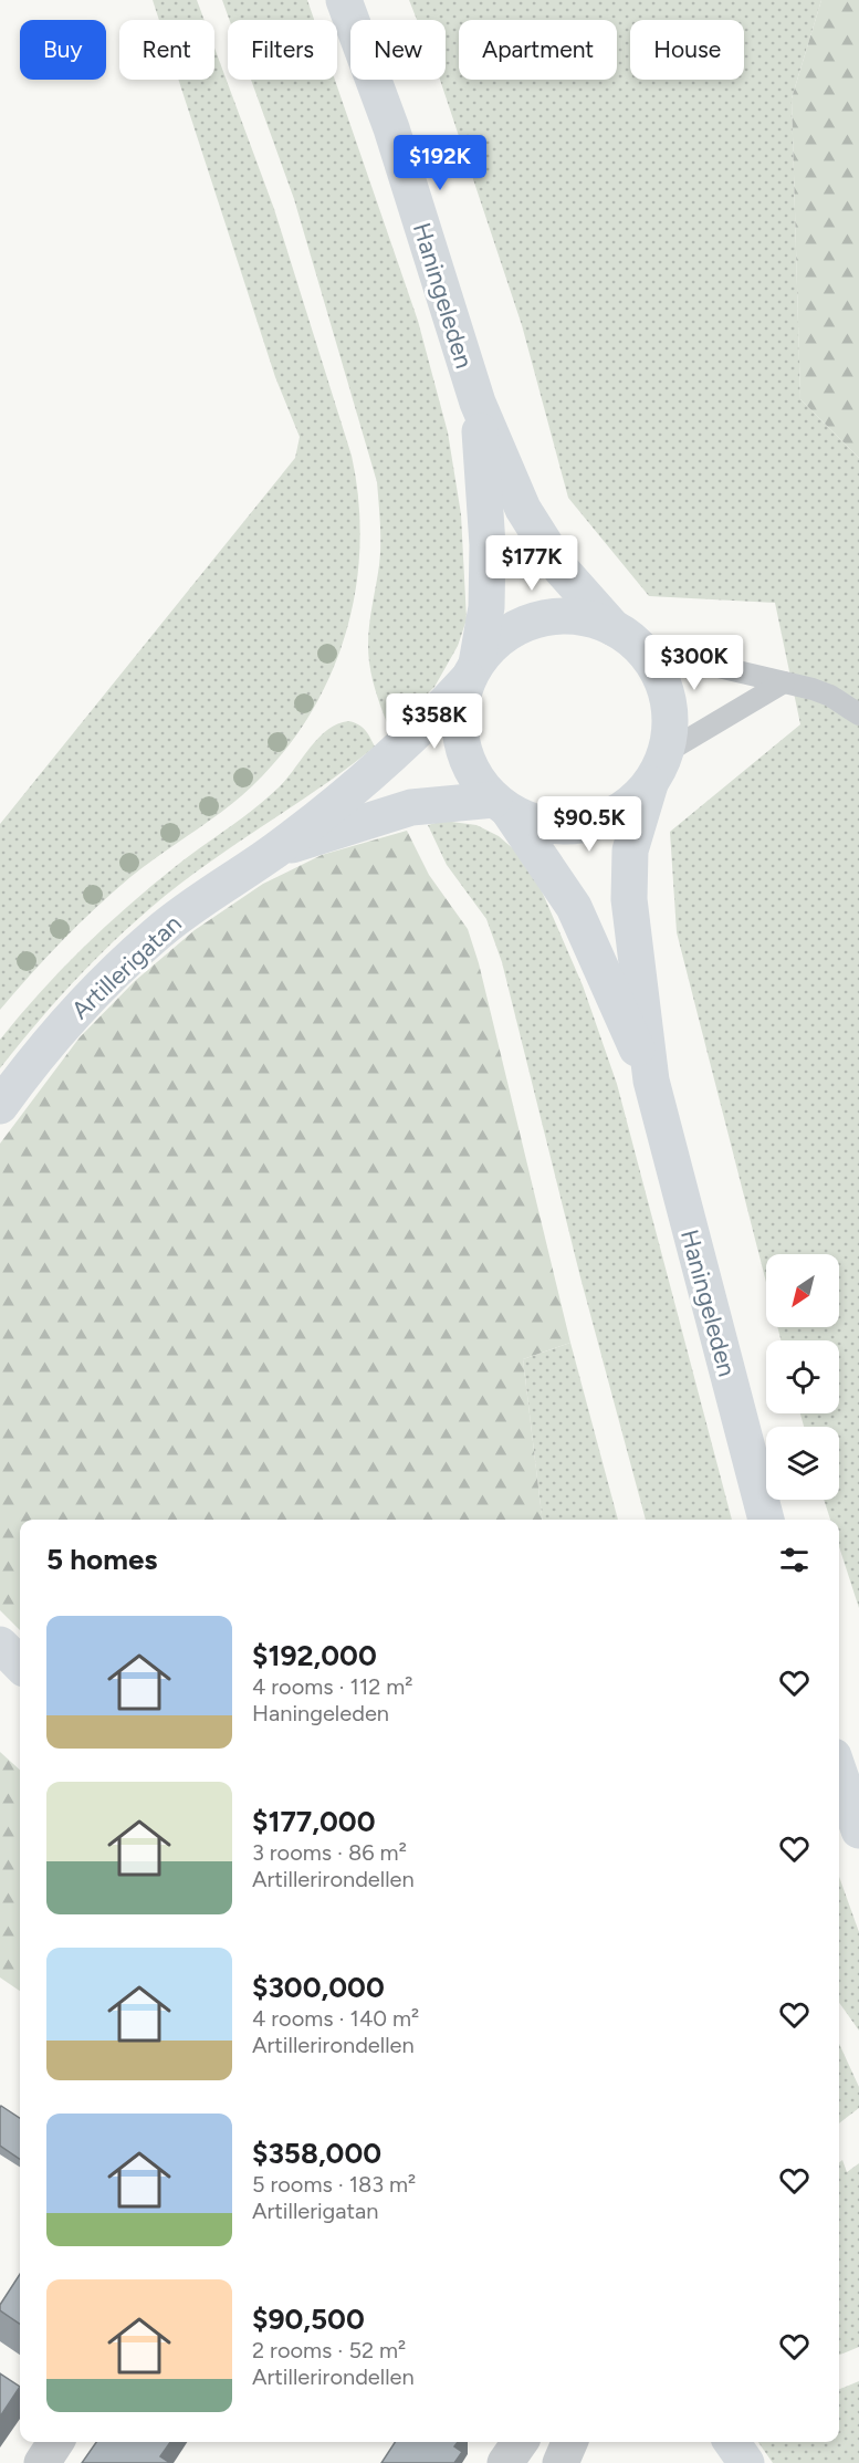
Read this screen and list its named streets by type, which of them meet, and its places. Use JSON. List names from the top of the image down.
{
  "streets": {
    "main road": ["Haningeleden", "Artillerigatan"]
  },
  "crossings": [
    ["Haningeleden", "Artillerigatan"]
  ],
  "north": "bottom left",
  "page": {
    "chip": [
      "Buy",
      "Rent",
      "Filters",
      "New",
      "Apartment",
      "House"
    ],
    "price": [
      "$192K",
      "$177K",
      "$300K",
      "$358K",
      "$90.5K"
    ],
    "heading": "5 homes",
    "list": [
      {
        "name": "$192,000",
        "note": "4 rooms · 112 m² · Haningeleden"
      },
      {
        "name": "$177,000",
        "note": "3 rooms · 86 m² · Artillerirondellen"
      },
      {
        "name": "$300,000",
        "note": "4 rooms · 140 m² · Artillerirondellen"
      },
      {
        "name": "$358,000",
        "note": "5 rooms · 183 m² · Artillerigatan"
      },
      {
        "name": "$90,500",
        "note": "2 rooms · 52 m² · Artillerirondellen"
      }
    ]
  }
}
